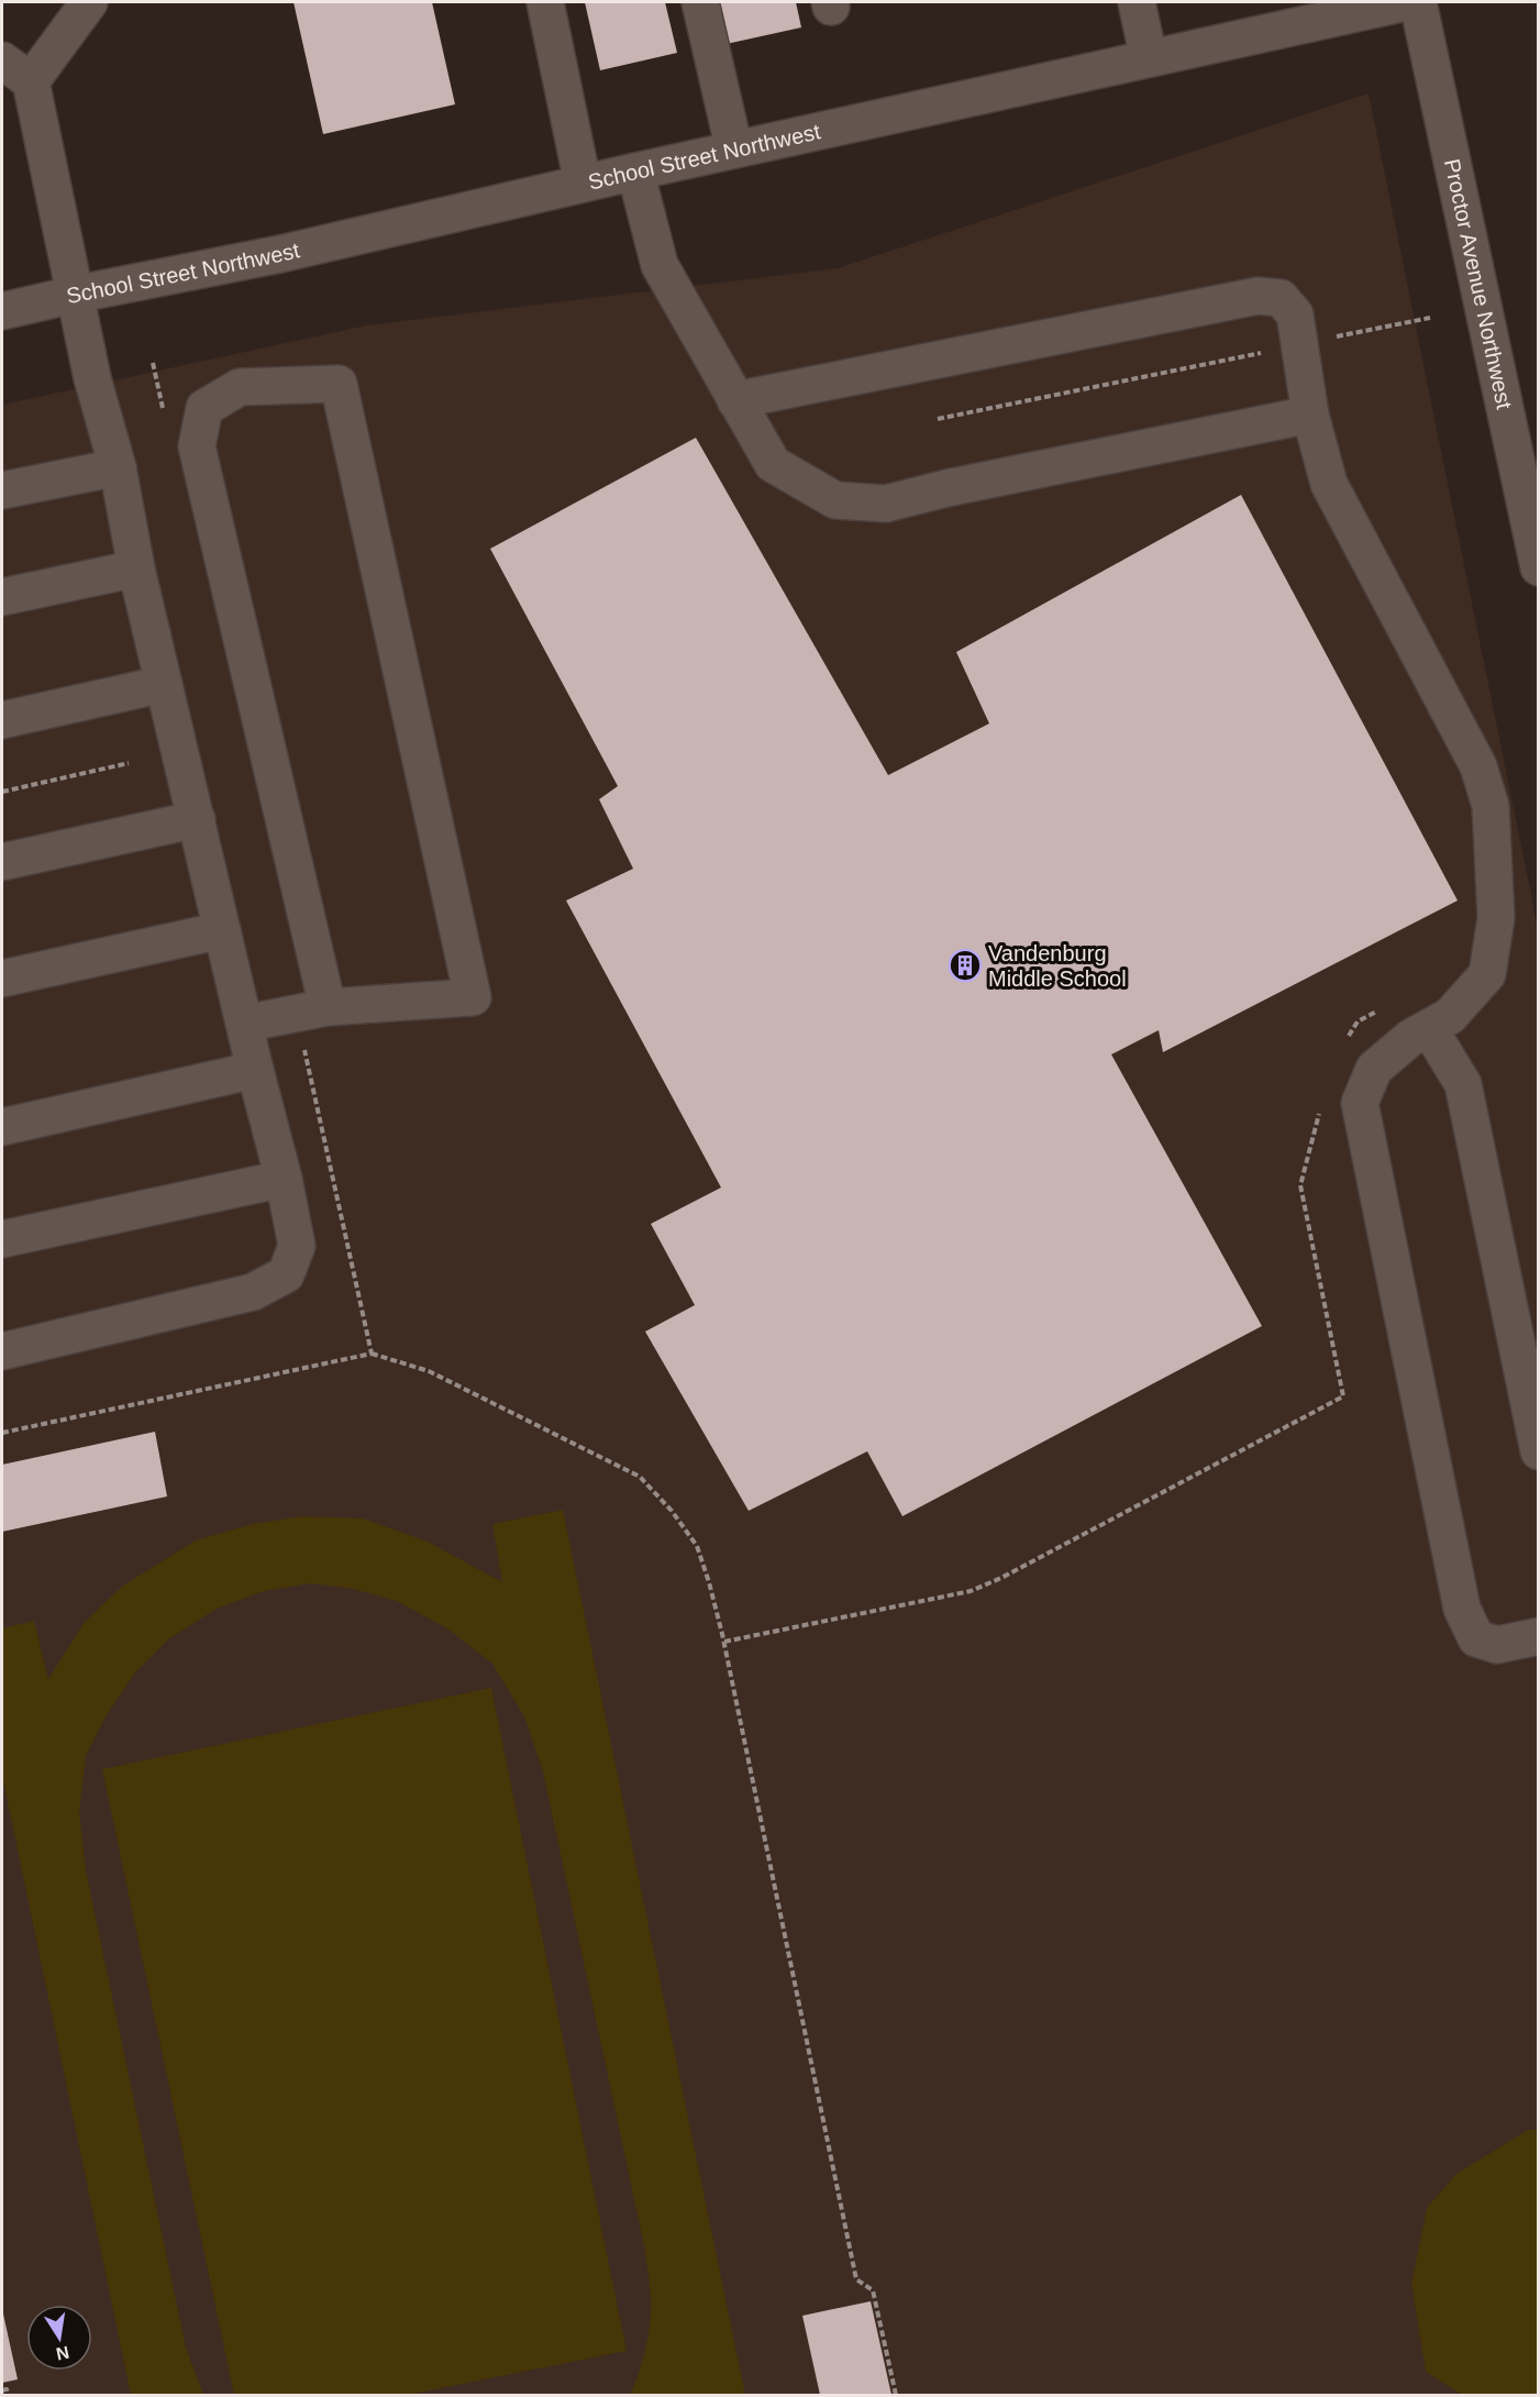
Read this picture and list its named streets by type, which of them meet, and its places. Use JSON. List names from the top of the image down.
{
  "streets": {
    "street": ["School Street Northwest", "Proctor Avenue Northwest"]
  },
  "places": {
    "building": ["Vandenburg Middle School"]
  },
  "north": "bottom"
}
